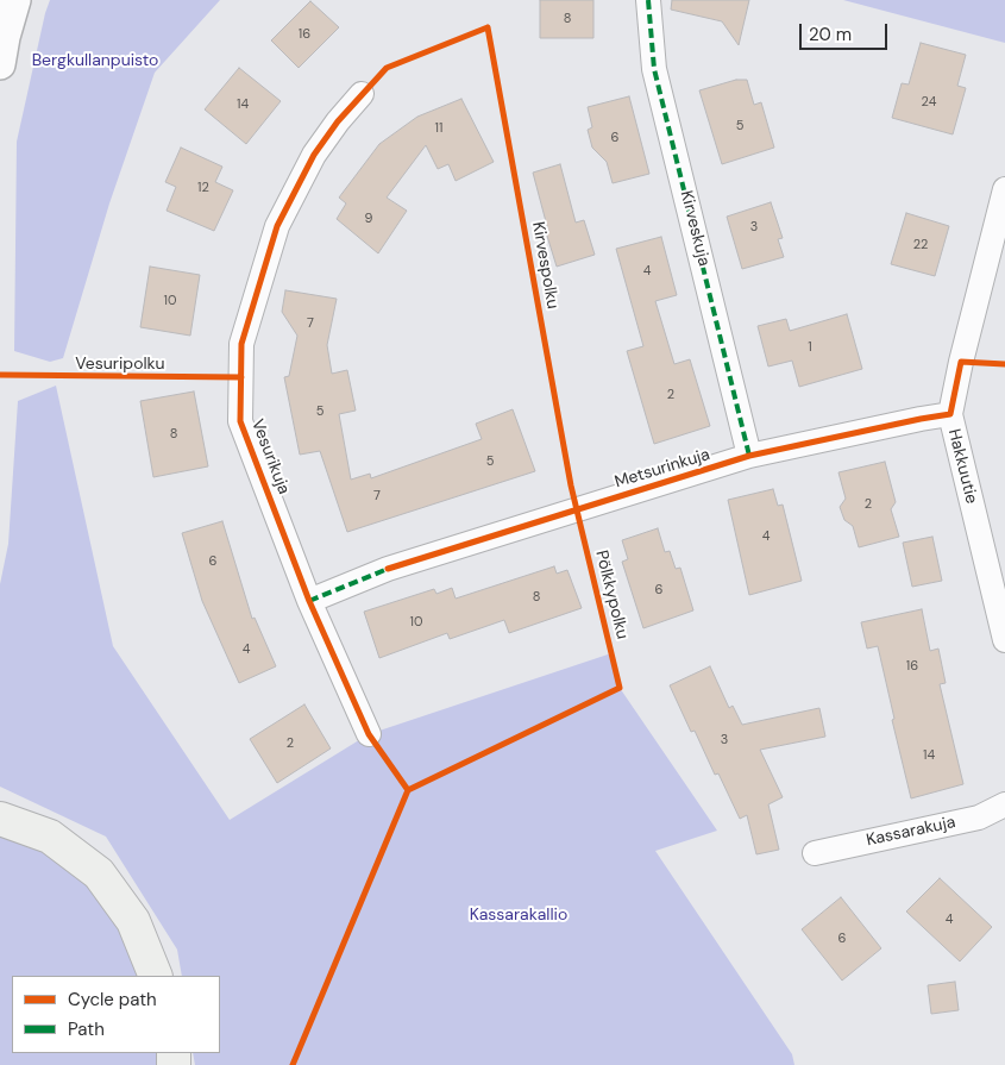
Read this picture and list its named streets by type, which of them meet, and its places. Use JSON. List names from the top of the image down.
{
  "streets": {
    "street": [
      "Kirveskuja",
      "Vesurikuja",
      "Hakkuutie",
      "Metsurinkuja",
      "Kassarakuja"
    ],
    "cycle path": ["Kirvespolku", "Vesuripolku"]
  },
  "crossings": [
    ["Kirveskuja", "Metsurinkuja"],
    ["Vesurikuja", "Metsurinkuja"],
    ["Hakkuutie", "Metsurinkuja"]
  ],
  "parks": ["Bergkullanpuisto", "Kassarakallio"],
  "house_numbers": [
    "8",
    "16",
    "24",
    "14",
    "5",
    "11",
    "6",
    "12",
    "9",
    "3",
    "22",
    "4",
    "10",
    "7",
    "1",
    "2",
    "5",
    "8",
    "5",
    "7",
    "2",
    "4",
    "6",
    "6",
    "8",
    "10",
    "4",
    "16",
    "3",
    "2",
    "14",
    "4",
    "6"
  ],
  "legend": ["Cycle path", "Path"],
  "scale_bar": "20 m"
}
